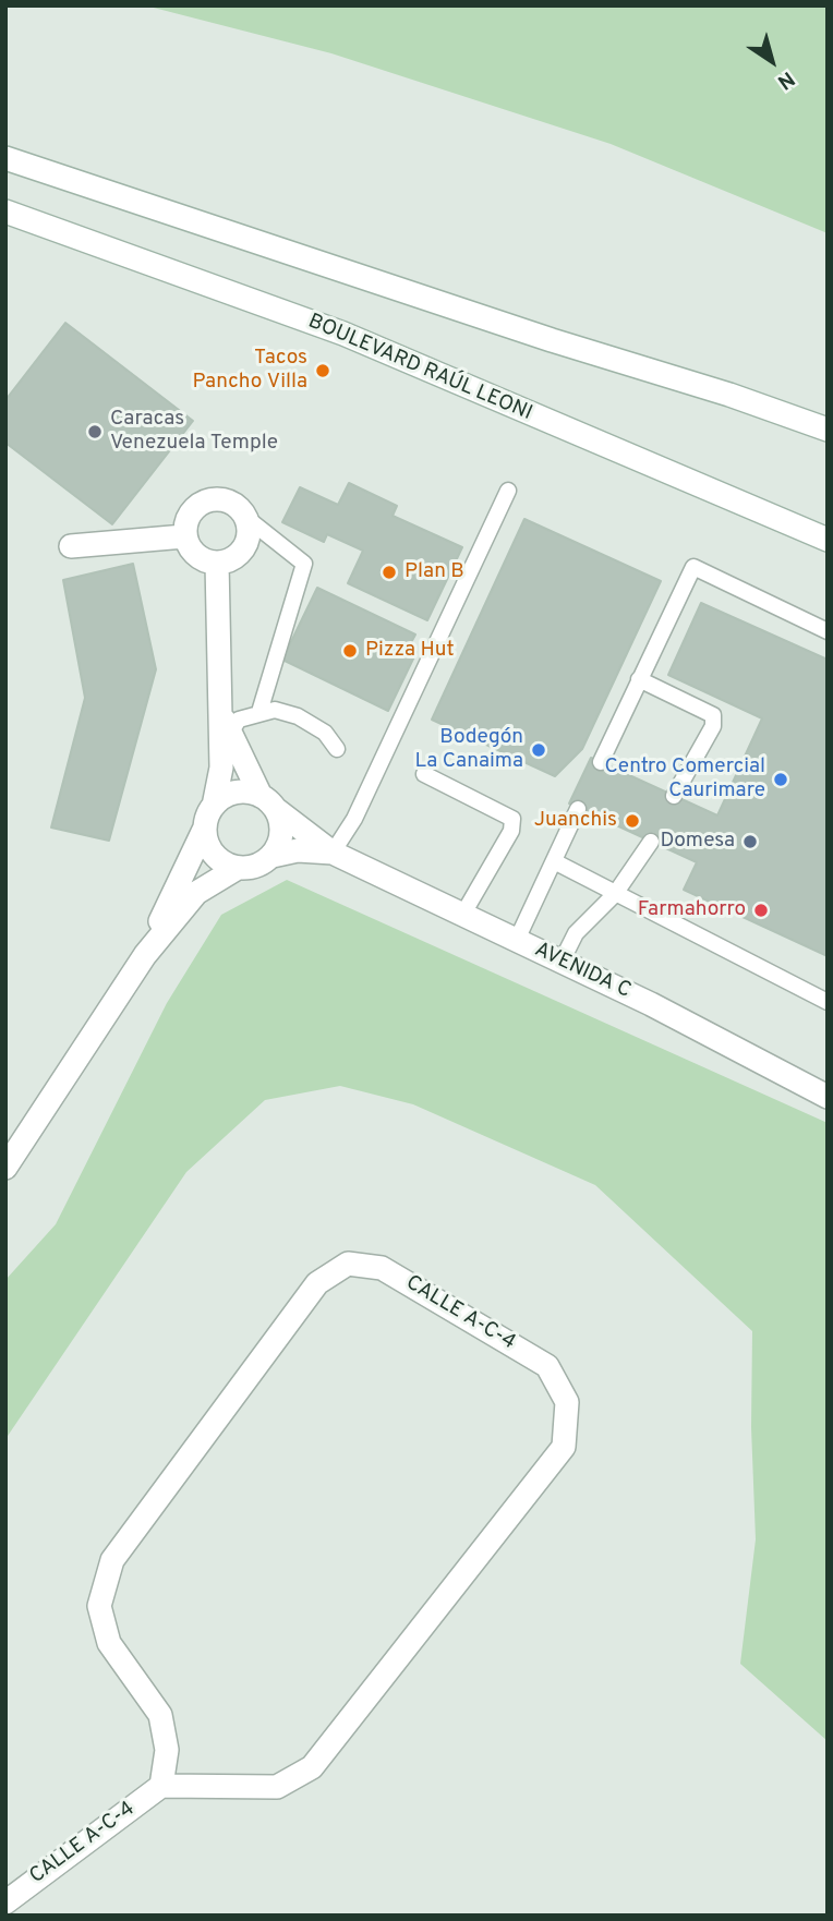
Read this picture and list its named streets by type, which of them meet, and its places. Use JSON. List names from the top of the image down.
{
  "streets": {
    "street": ["BOULEVARD RAÚL LEONI", "AVENIDA C", "CALLE A-C-4"]
  },
  "places": [
    "Tacos Pancho Villa",
    "Caracas Venezuela Temple",
    "Plan B",
    "Pizza Hut",
    "Bodegón La Canaima",
    "Centro Comercial Caurimare",
    "Juanchis",
    "Domesa",
    "Farmahorro"
  ],
  "north": "bottom right"
}
